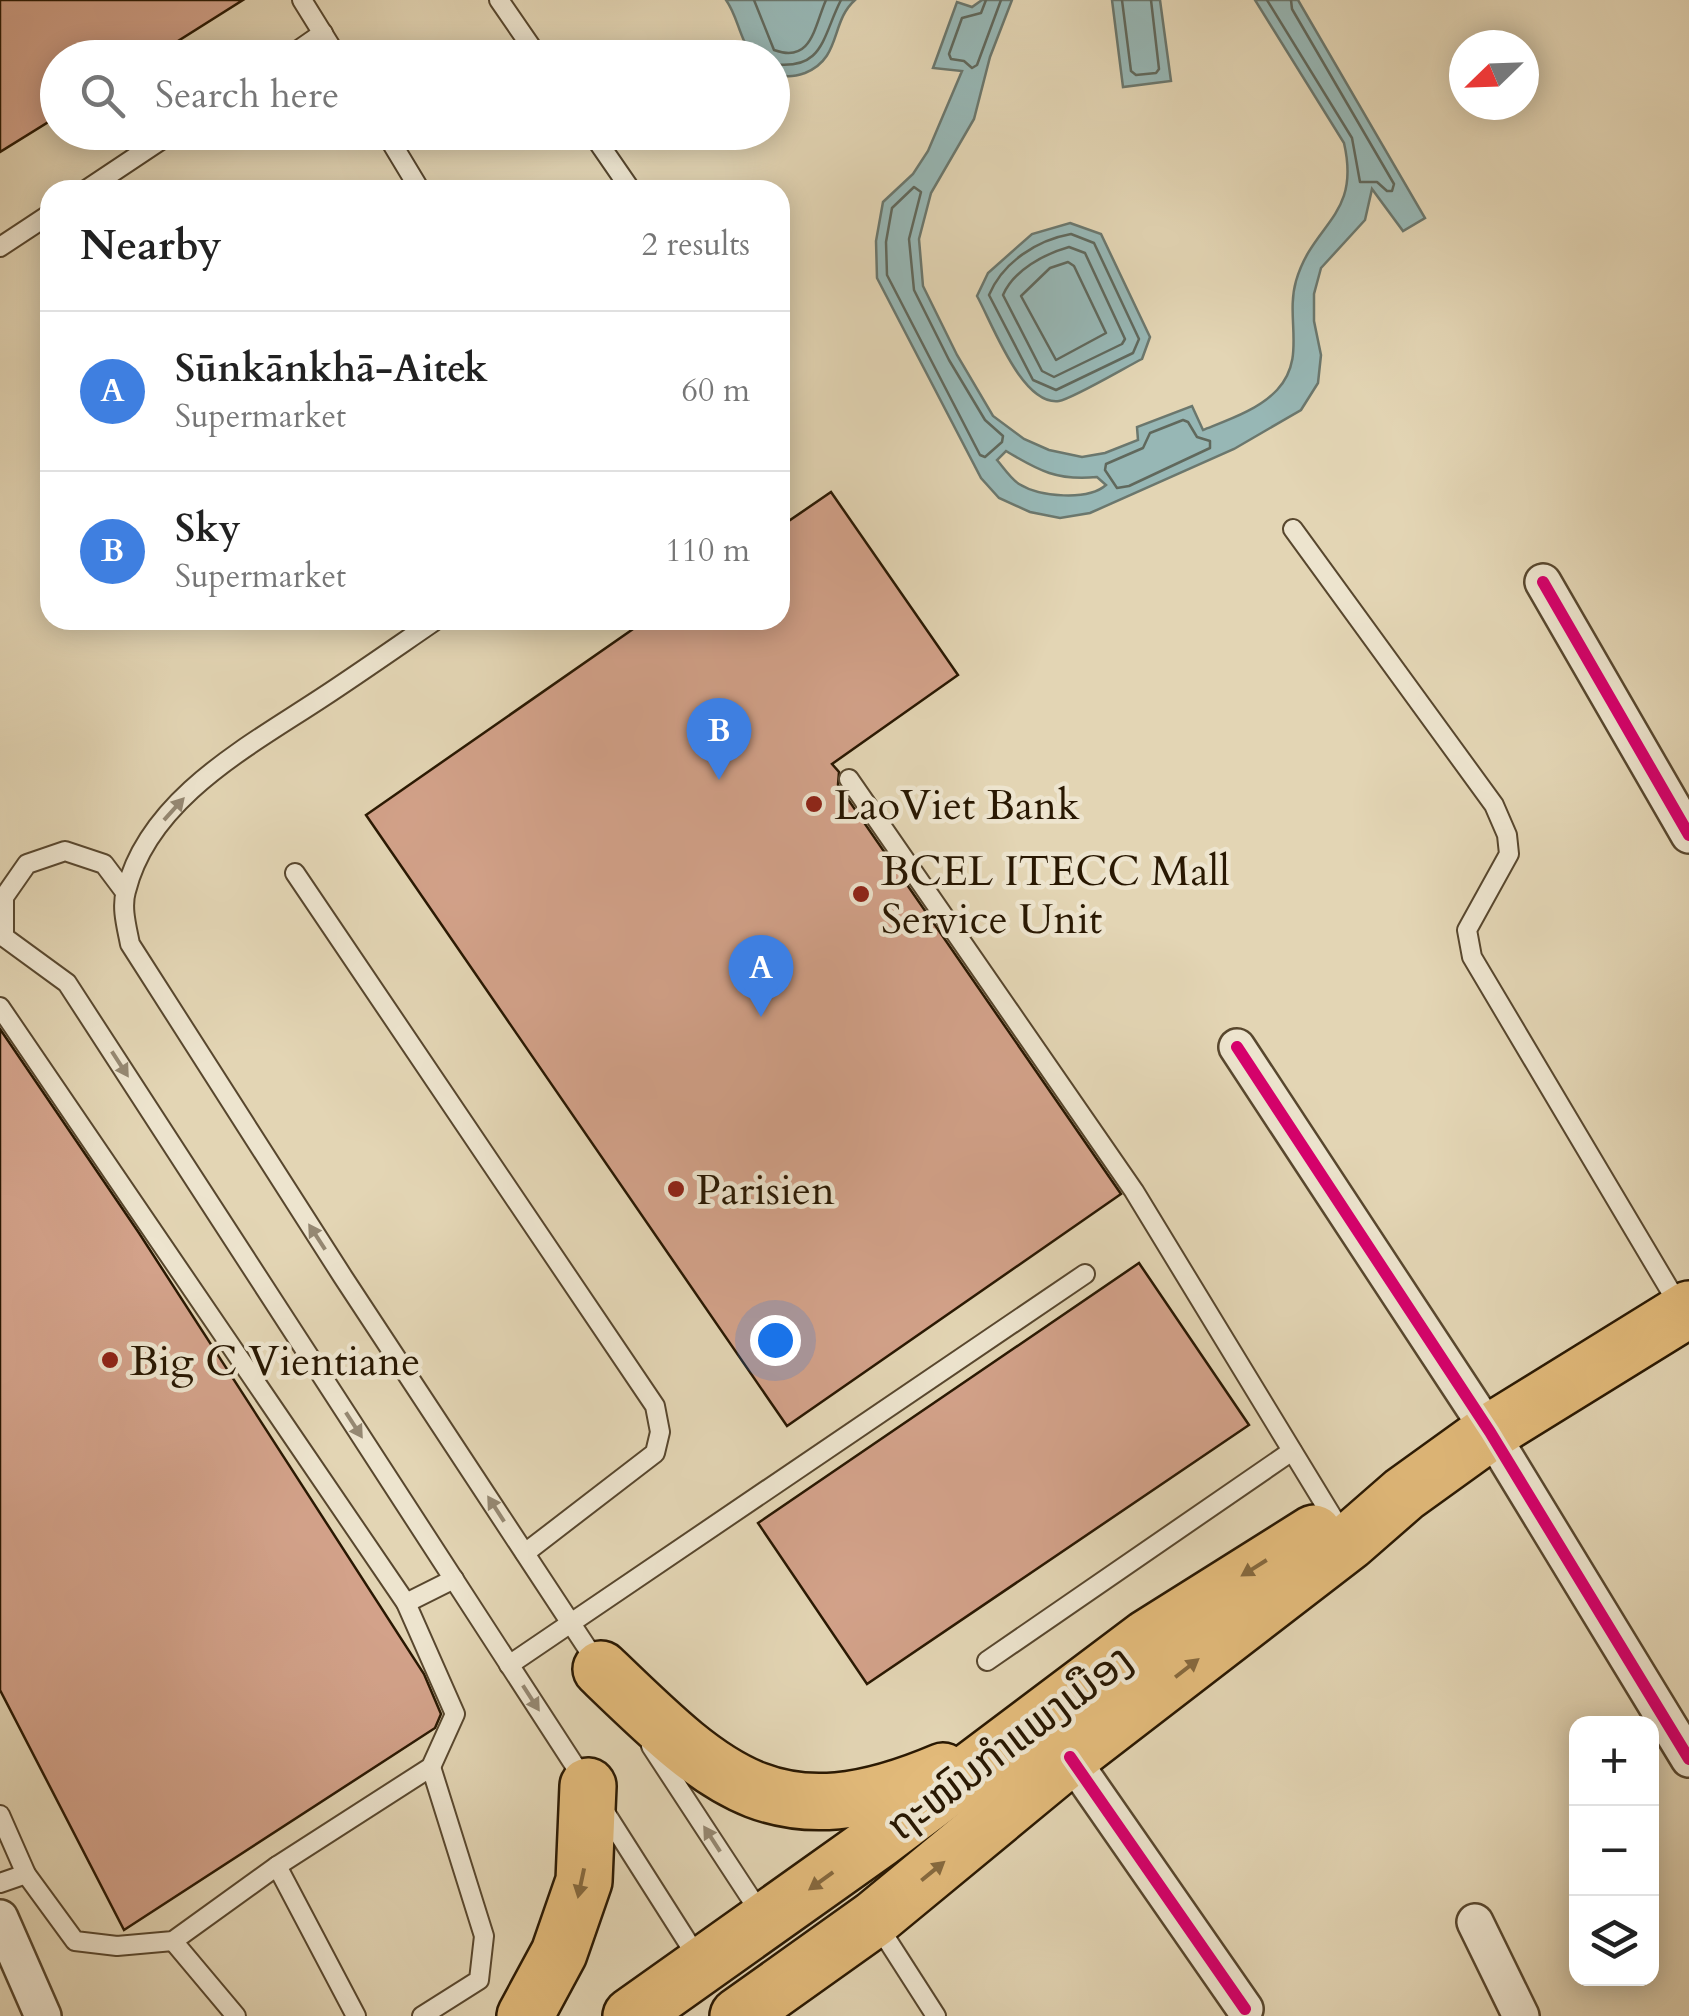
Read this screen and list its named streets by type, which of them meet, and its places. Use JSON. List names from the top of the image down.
{
  "streets": {
    "main road": ["ຖະໜົນກຳແພງເມືອງ"]
  },
  "places": [
    "LaoViet Bank",
    "BCEL ITECC Mall Service Unit",
    "Parisien",
    "Big C Vientiane"
  ],
  "north": "bottom left",
  "page": {
    "search": "Search here",
    "heading": ["Nearby", "2 results"],
    "list": [
      {
        "mark": "A",
        "name": "Sūnkānkhā-Aitek",
        "note": "Supermarket",
        "value": "60 m"
      },
      {
        "mark": "B",
        "name": "Sky",
        "note": "Supermarket",
        "value": "110 m"
      }
    ],
    "pins": ["B", "A"],
    "map_buttons": ["+", "−"]
  }
}
